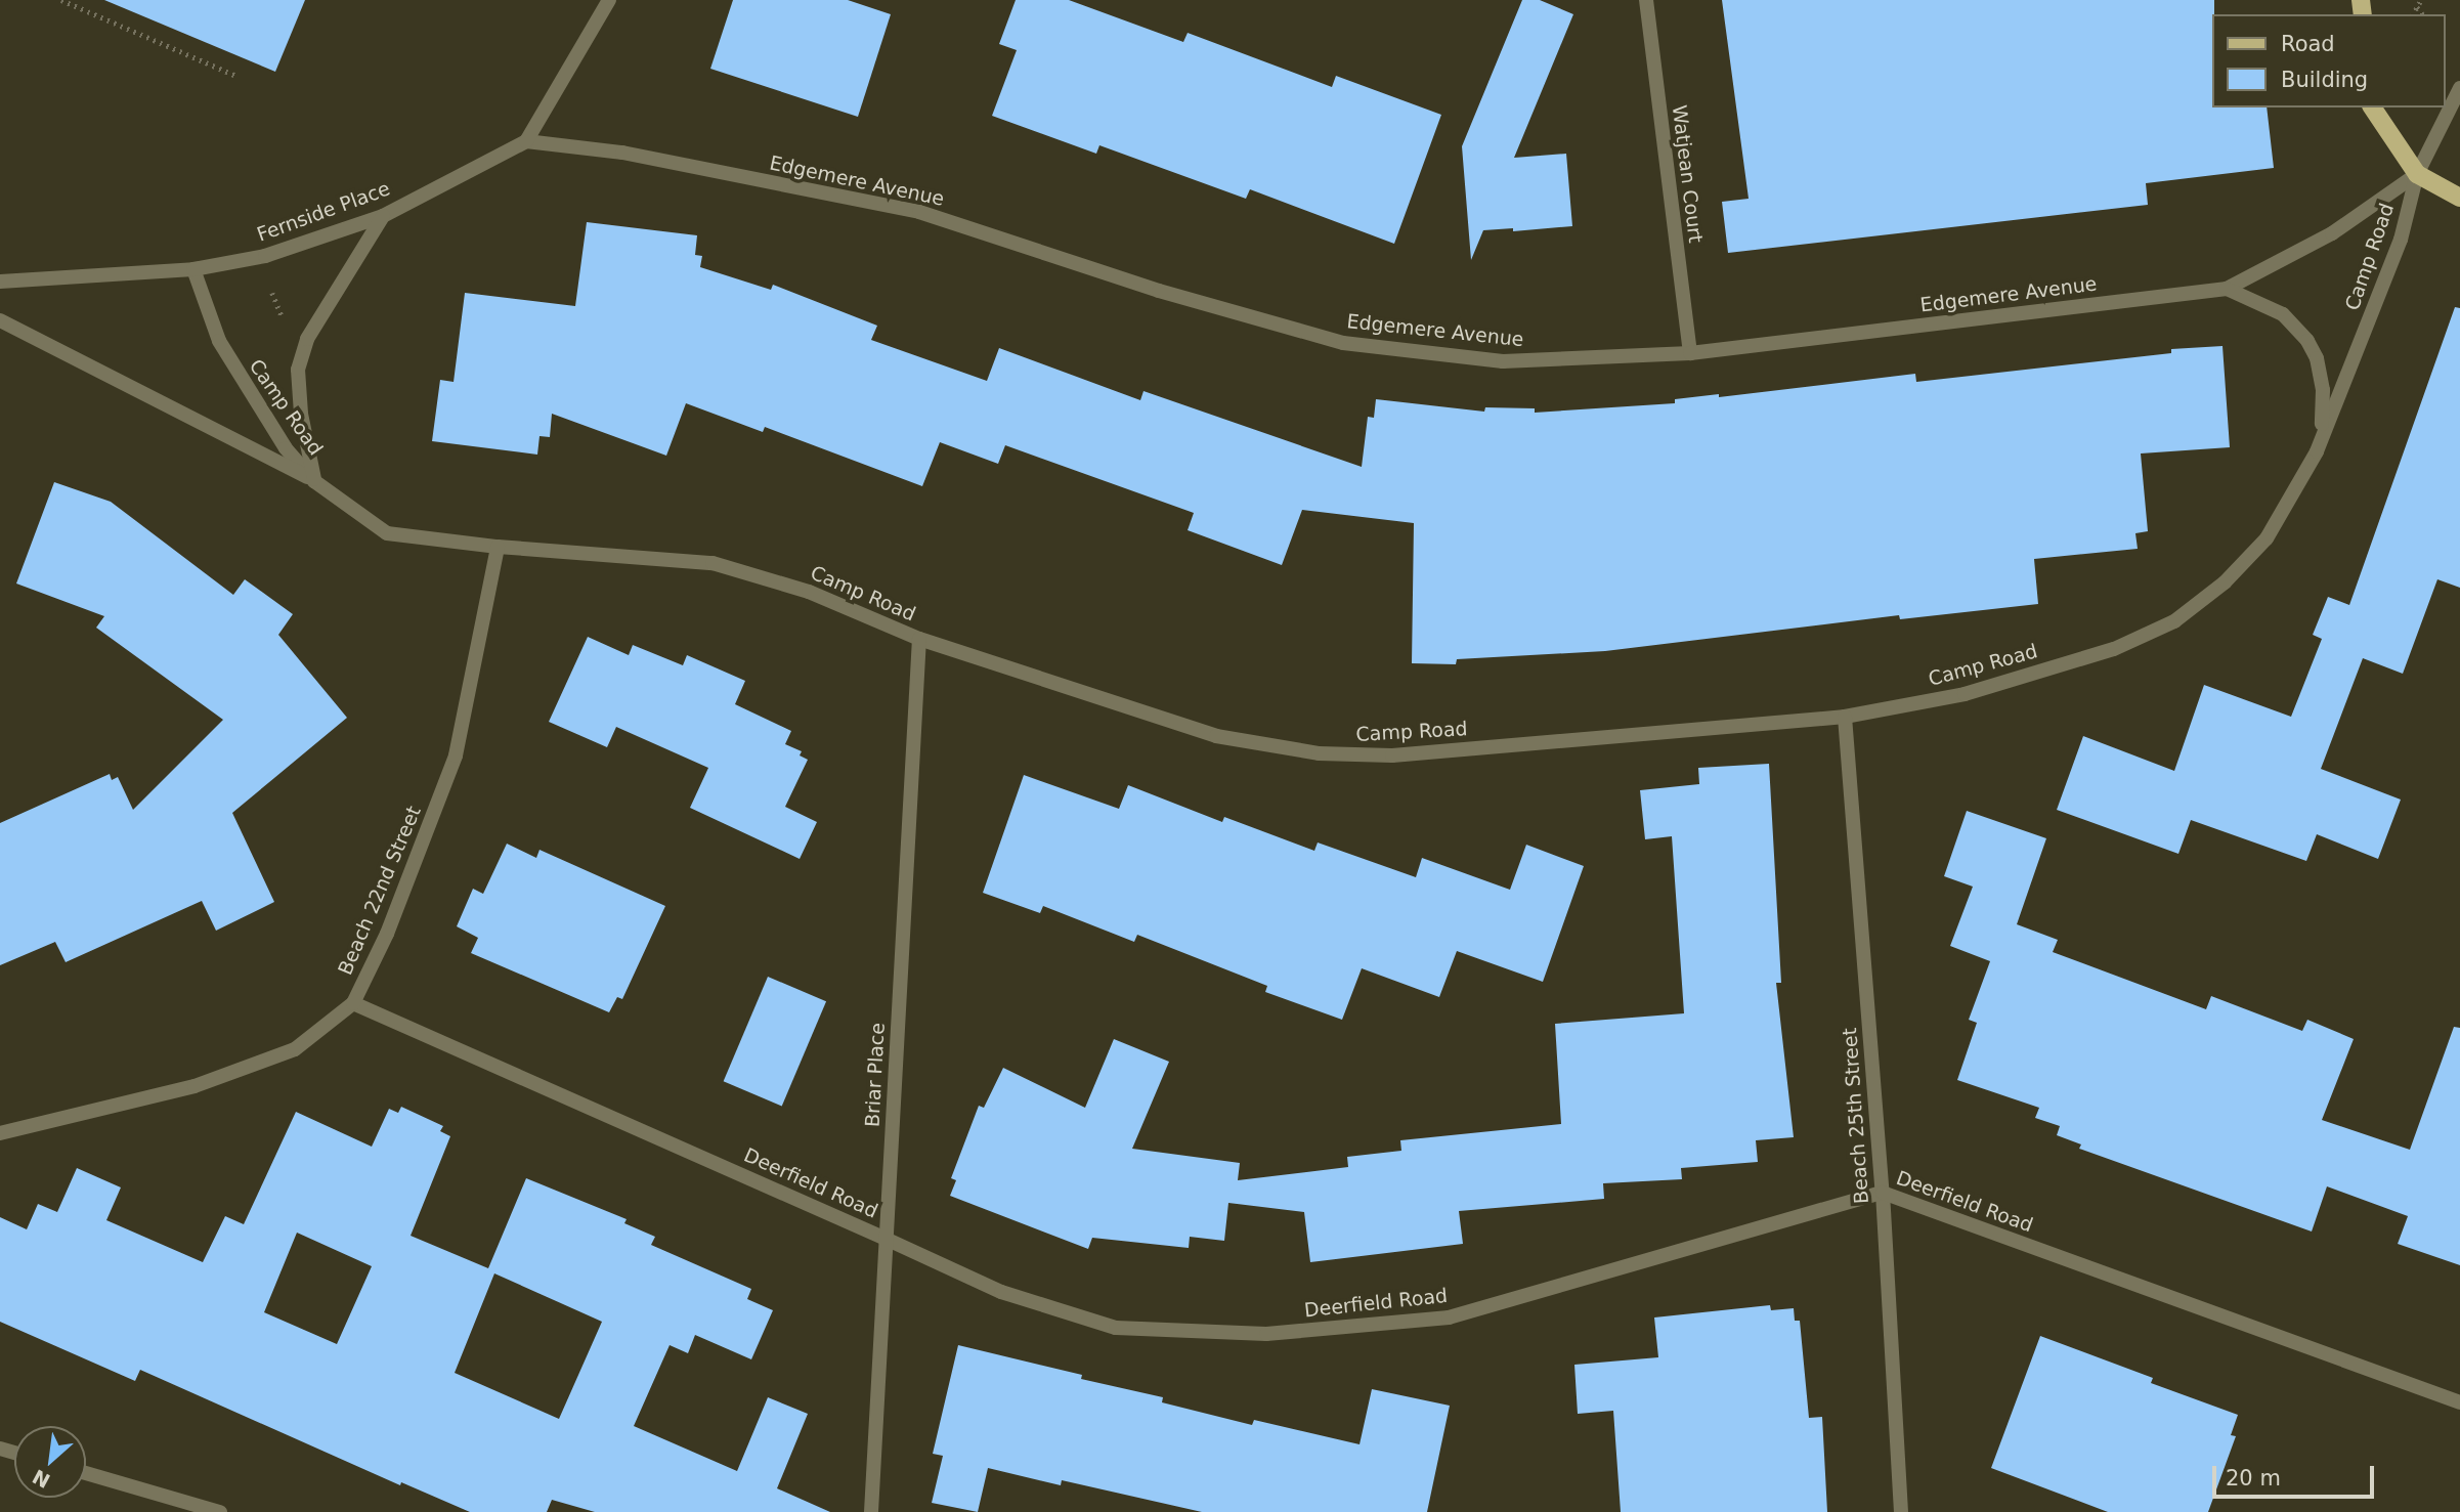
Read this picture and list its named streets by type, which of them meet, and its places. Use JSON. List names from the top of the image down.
{
  "streets": {
    "street": [
      "Watjean Court",
      "Edgemere Avenue",
      "Fernside Place",
      "Camp Road",
      "Beach 22nd Street",
      "Briar Place",
      "Beach 25th Street",
      "Deerfield Road"
    ]
  },
  "crossings": [
    ["Watjean Court", "Edgemere Avenue"],
    ["Edgemere Avenue", "Fernside Place"],
    ["Edgemere Avenue", "Camp Road"],
    ["Fernside Place", "Camp Road"],
    ["Camp Road", "Beach 22nd Street"],
    ["Camp Road", "Briar Place"],
    ["Camp Road", "Beach 25th Street"],
    ["Beach 22nd Street", "Deerfield Road"],
    ["Briar Place", "Deerfield Road"],
    ["Beach 25th Street", "Deerfield Road"]
  ],
  "legend": ["Road", "Building"],
  "scale_bar": "20 m",
  "north": "bottom left"
}
